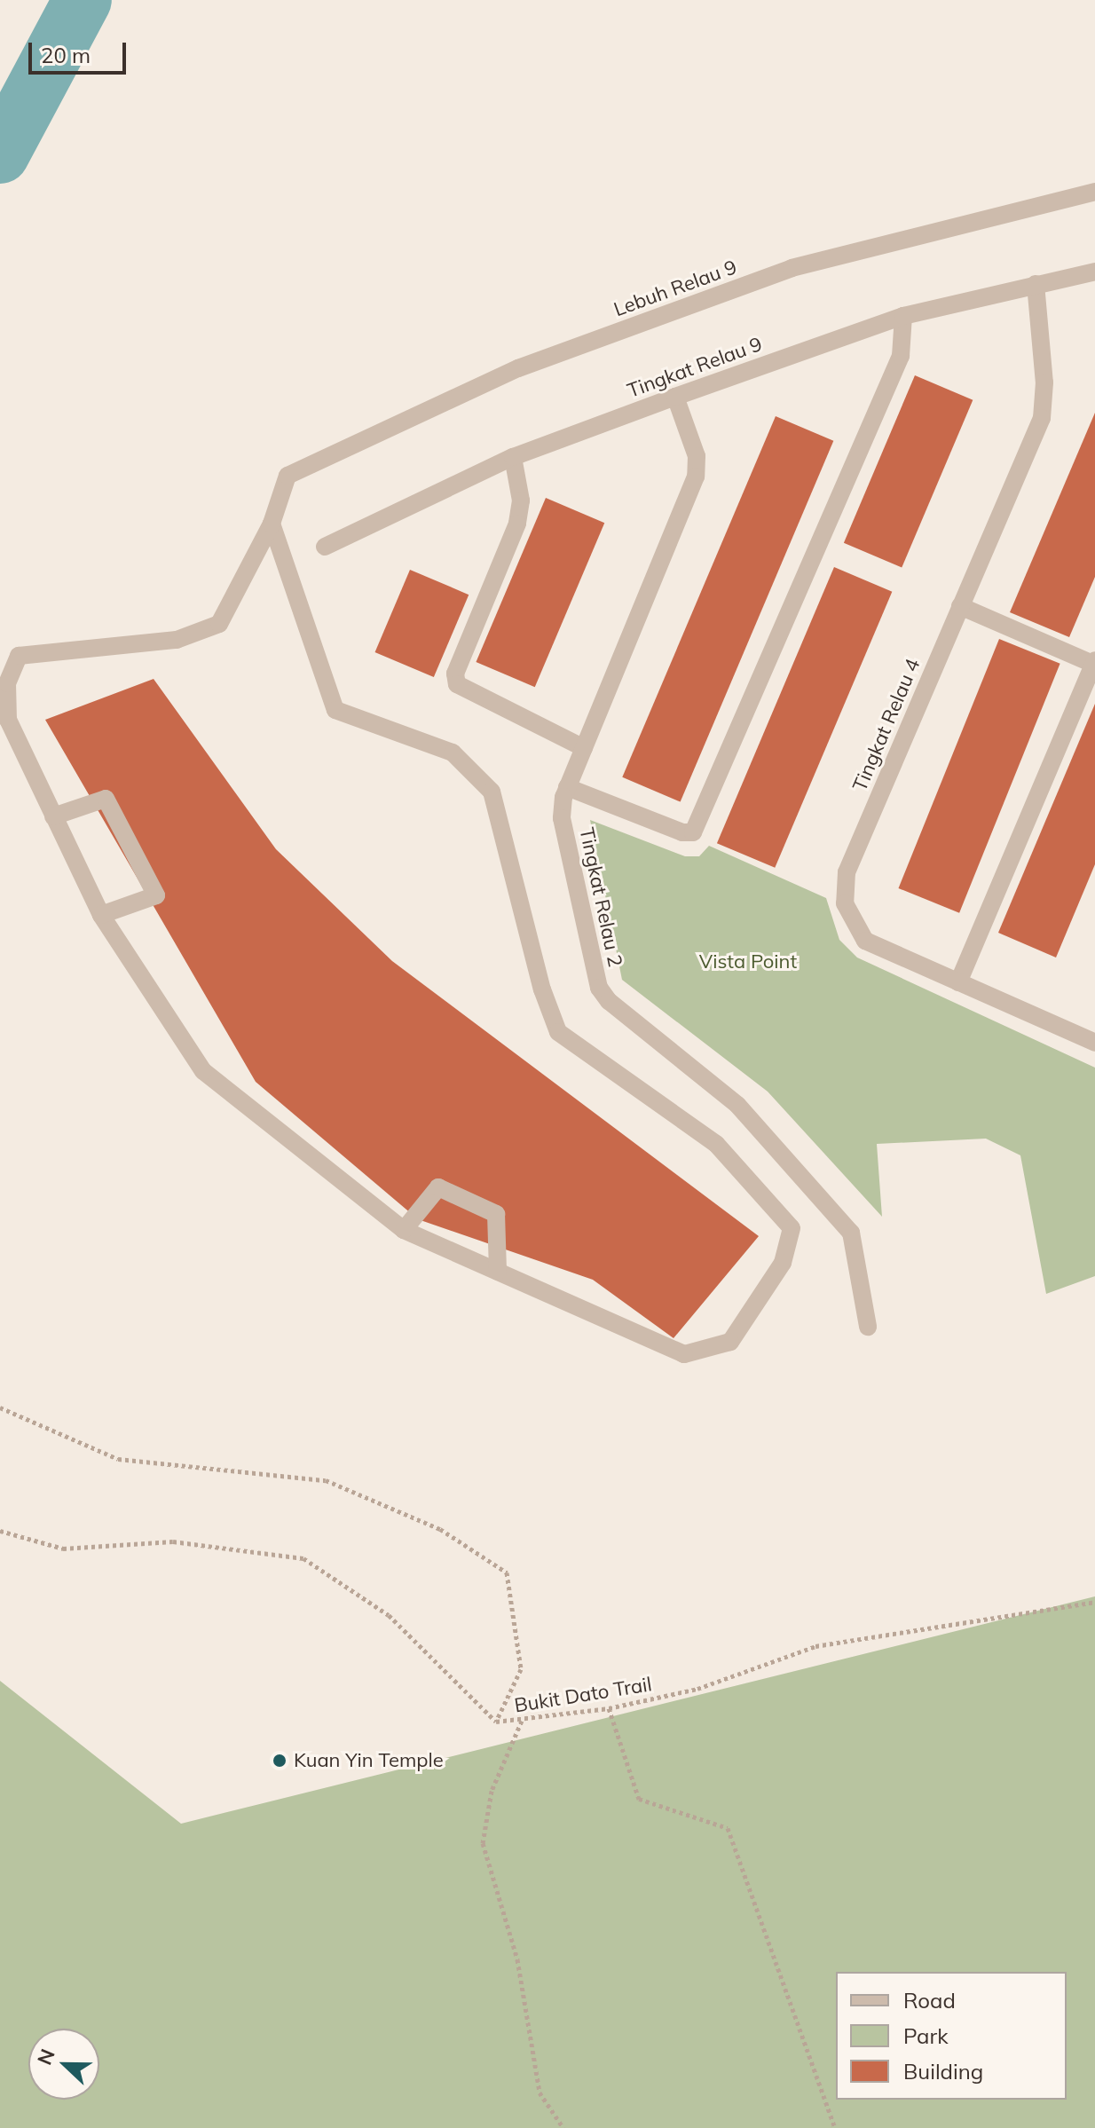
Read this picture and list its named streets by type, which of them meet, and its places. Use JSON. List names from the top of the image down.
{
  "streets": {
    "street": [
      "Lebuh Relau 9",
      "Tingkat Relau 9",
      "Tingkat Relau 4",
      "Tingkat Relau 2"
    ],
    "path": ["Bukit Dato Trail"]
  },
  "crossings": [
    ["Tingkat Relau 9", "Tingkat Relau 4"],
    ["Tingkat Relau 9", "Tingkat Relau 2"]
  ],
  "parks": ["Vista Point"],
  "places": ["Kuan Yin Temple"],
  "legend": ["Road", "Park", "Building"],
  "scale_bar": "20 m",
  "north": "left"
}
